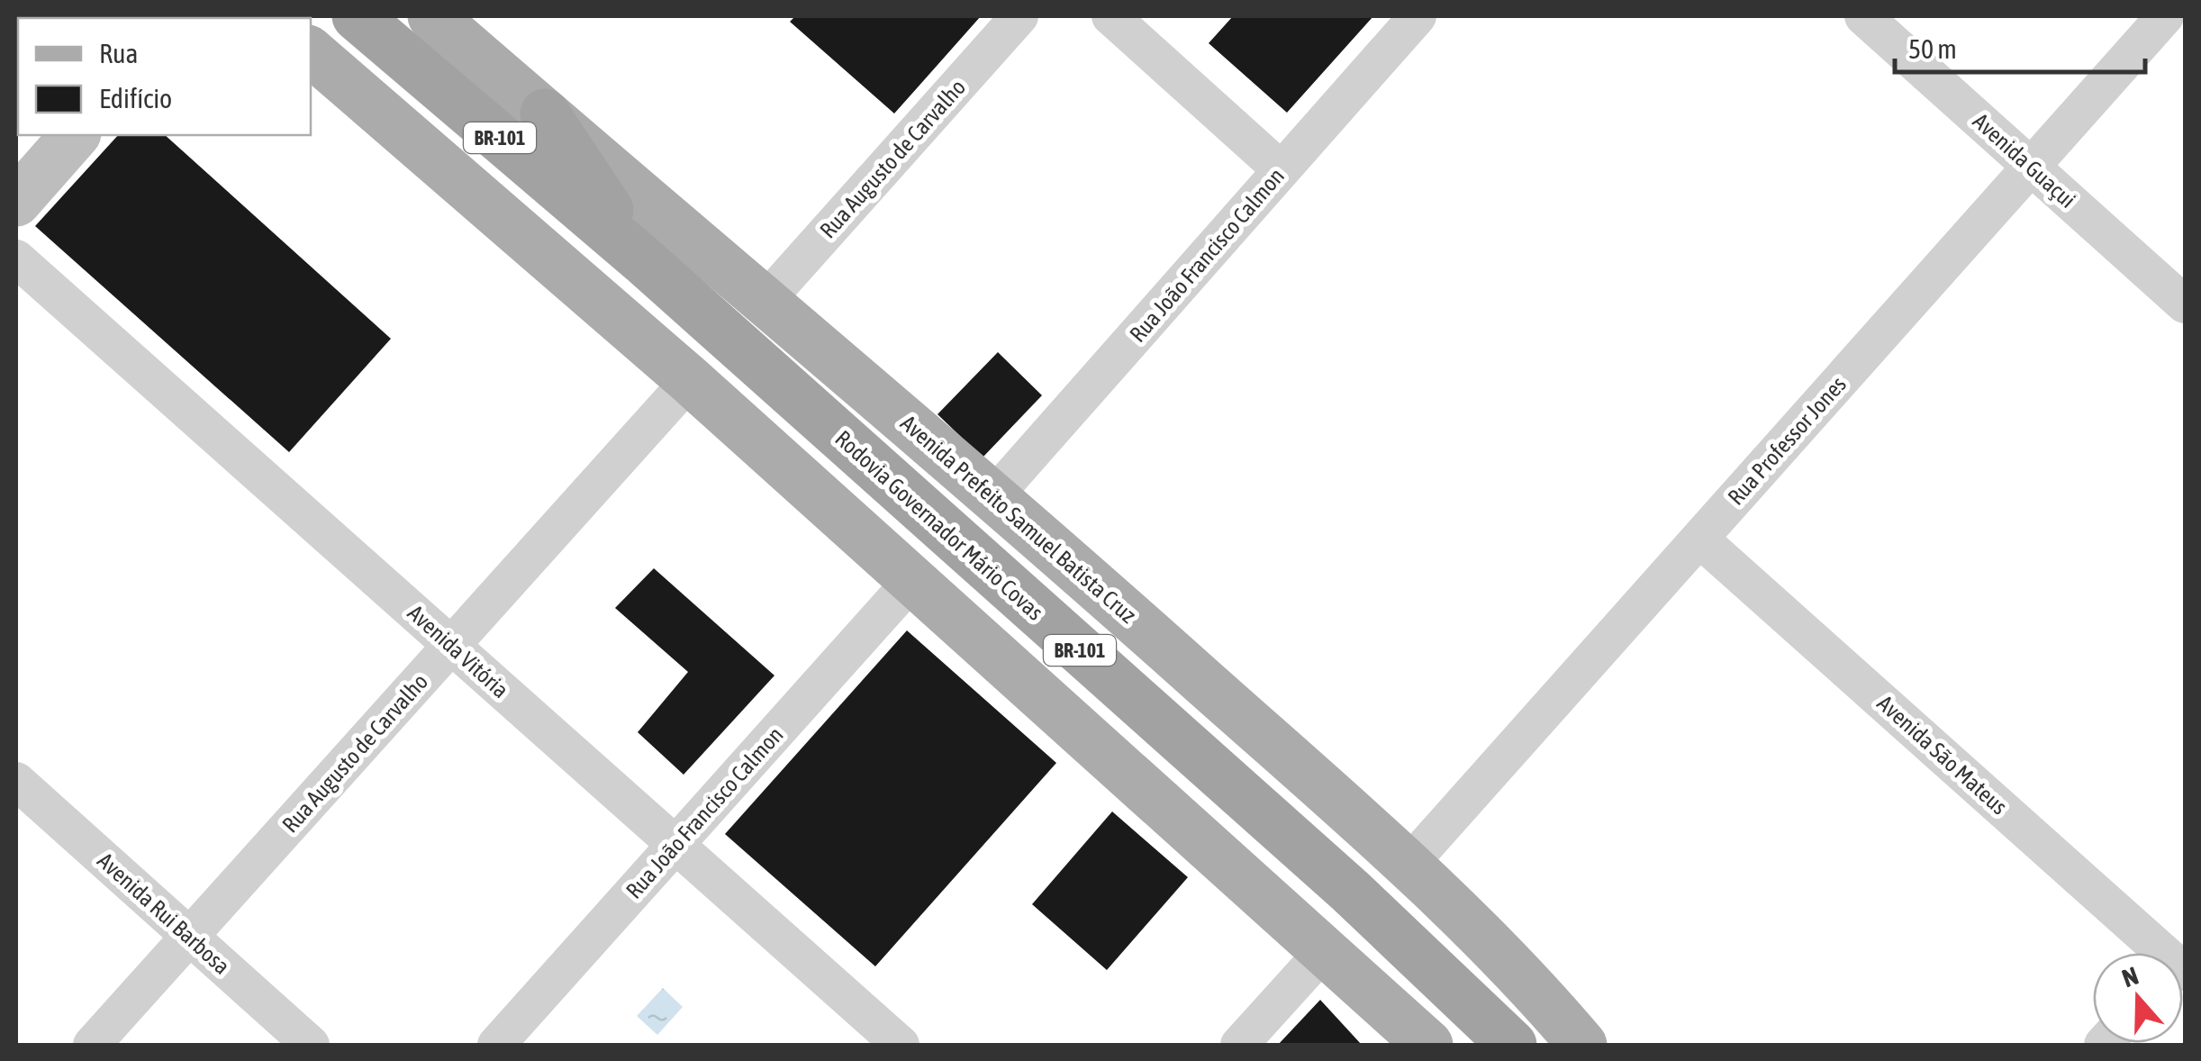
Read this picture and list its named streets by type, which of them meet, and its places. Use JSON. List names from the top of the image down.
{
  "streets": {
    "highway": ["BR-101", "Rodovia Governador Mário Covas"],
    "main road": ["Avenida Prefeito Samuel Batista Cruz"],
    "street": [
      "Rua Augusto de Carvalho",
      "Avenida Guaçui",
      "Rua João Francisco Calmon",
      "Rua Professor Jones",
      "Avenida Vitória",
      "Avenida São Mateus",
      "Avenida Rui Barbosa"
    ]
  },
  "crossings": [
    ["Rua Augusto de Carvalho", "Avenida Prefeito Samuel Batista Cruz"],
    ["Rua Augusto de Carvalho", "Avenida Vitória"],
    ["Rua Augusto de Carvalho", "Avenida Rui Barbosa"],
    ["Avenida Guaçui", "Rua Professor Jones"],
    ["Rua João Francisco Calmon", "Avenida Prefeito Samuel Batista Cruz"],
    ["Rua João Francisco Calmon", "Avenida Vitória"],
    ["Rua Professor Jones", "Avenida Prefeito Samuel Batista Cruz"],
    ["Rua Professor Jones", "Avenida São Mateus"]
  ],
  "legend": ["Rua", "Edifício"],
  "scale_bar": "50 m",
  "north": "top"
}
